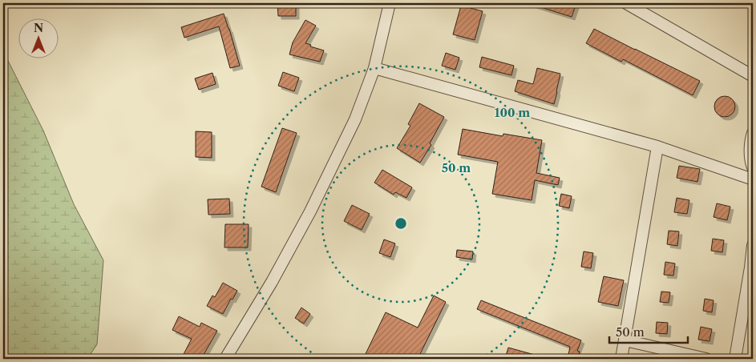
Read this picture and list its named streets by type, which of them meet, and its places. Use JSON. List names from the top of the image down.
{
  "scale_bar": "50 m",
  "north": "top",
  "rings": ["100 m", "50 m"]
}
